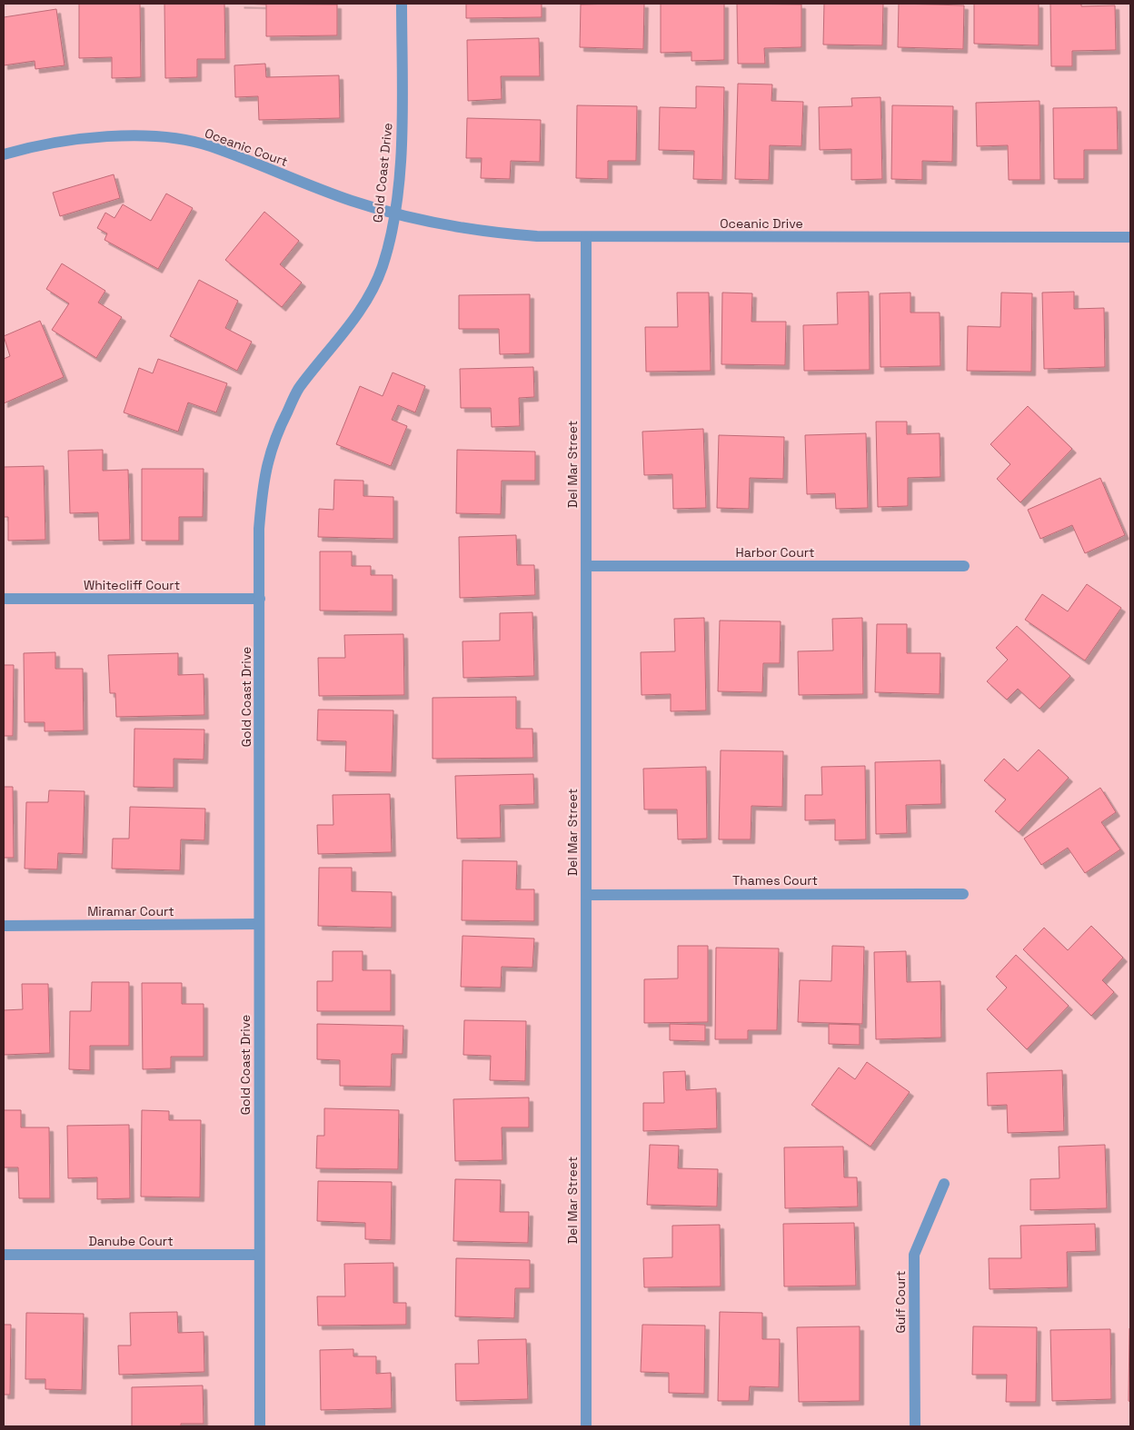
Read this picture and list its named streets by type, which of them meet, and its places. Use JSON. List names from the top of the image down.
{
  "streets": {
    "street": [
      "Oceanic Court",
      "Gold Coast Drive",
      "Oceanic Drive",
      "Del Mar Street",
      "Harbor Court",
      "Whitecliff Court",
      "Thames Court",
      "Miramar Court",
      "Danube Court",
      "Gulf Court"
    ]
  },
  "crossings": [
    ["Oceanic Court", "Gold Coast Drive"],
    ["Oceanic Court", "Oceanic Drive"],
    ["Gold Coast Drive", "Oceanic Drive"],
    ["Gold Coast Drive", "Whitecliff Court"],
    ["Gold Coast Drive", "Miramar Court"],
    ["Gold Coast Drive", "Danube Court"],
    ["Oceanic Drive", "Del Mar Street"],
    ["Del Mar Street", "Harbor Court"],
    ["Del Mar Street", "Thames Court"]
  ]
}
